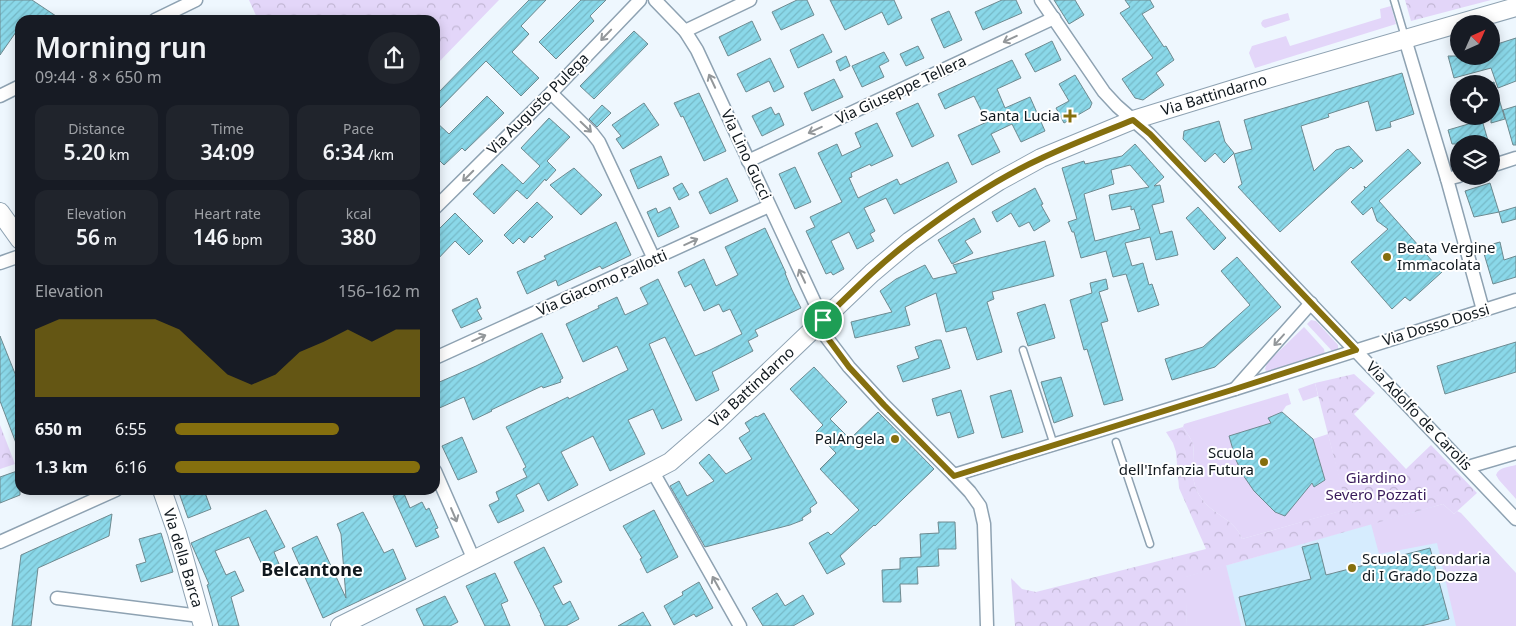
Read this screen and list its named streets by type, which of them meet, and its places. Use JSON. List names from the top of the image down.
{
  "streets": {
    "street": [
      "Via Giuseppe Tellera",
      "Via Battindarno",
      "Via Augusto Pulega",
      "Via Lino Gucci",
      "Via Giacomo Pallotti",
      "Via Dosso Dossi",
      "Via Adolfo de Carolis",
      "Via della Barca"
    ]
  },
  "crossings": [
    ["Via Giuseppe Tellera", "Via Lino Gucci"],
    ["Via Giuseppe Tellera", "Via Adolfo de Carolis"],
    ["Via Battindarno", "Via Lino Gucci"],
    ["Via Battindarno", "Via Adolfo de Carolis"],
    ["Via Lino Gucci", "Via Giacomo Pallotti"],
    ["Via Lino Gucci", "Via Dosso Dossi"],
    ["Via Dosso Dossi", "Via Adolfo de Carolis"]
  ],
  "one_way": [
    "Via Giuseppe Tellera",
    "Via Augusto Pulega",
    "Via Lino Gucci",
    "Via Giacomo Pallotti"
  ],
  "districts": ["Belcantone"],
  "parks": ["Giardino Severo Pozzati"],
  "places": {
    "health": ["Santa Lucia"],
    "other": [
      "Beata Vergine Immacolata",
      "PalAngela",
      "Scuola dell'Infanzia Futura",
      "Scuola Secondaria di I Grado Dozza"
    ]
  },
  "north": "top right",
  "page": {
    "heading": ["Morning run", "09:44 · 8 × 650 m"],
    "stats": [
      ["Distance", "5.20 km"],
      ["Time", "34:09"],
      ["Pace", "6:34 /km"],
      ["Elevation", "56 m"],
      ["Heart rate", "146 bpm"],
      ["kcal", "380"]
    ],
    "chart": ["Elevation", "156–162 m"],
    "list": [
      {
        "name": "650 m",
        "note": "6:55"
      },
      {
        "name": "1.3 km",
        "note": "6:16"
      }
    ]
  }
}
